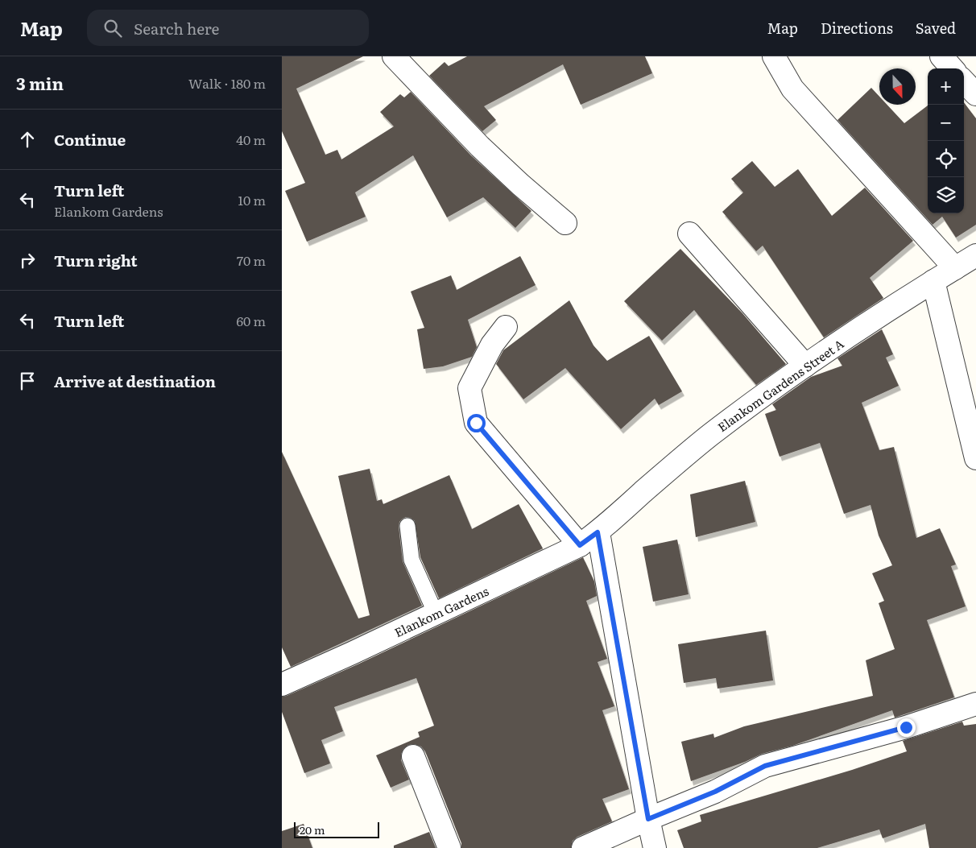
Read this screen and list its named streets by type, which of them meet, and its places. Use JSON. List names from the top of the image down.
{
  "streets": {
    "street": ["Elankom Gardens Street A", "Elankom Gardens"]
  },
  "crossings": [
    ["Elankom Gardens Street A", "Elankom Gardens"]
  ],
  "scale_bar": "20 m",
  "north": "bottom",
  "page": {
    "header": "Map",
    "search": "Search here",
    "nav": ["Map", "Directions", "Saved"],
    "heading": ["3 min", "Walk · 180 m"],
    "map_buttons": ["+", "−"],
    "list": [
      ["Continue", "40 m"],
      ["Turn left", "Elankom Gardens", "10 m"],
      ["Turn right", "70 m"],
      ["Turn left", "60 m"],
      "Arrive at destination"
    ],
    "scale": "20 m"
  }
}
